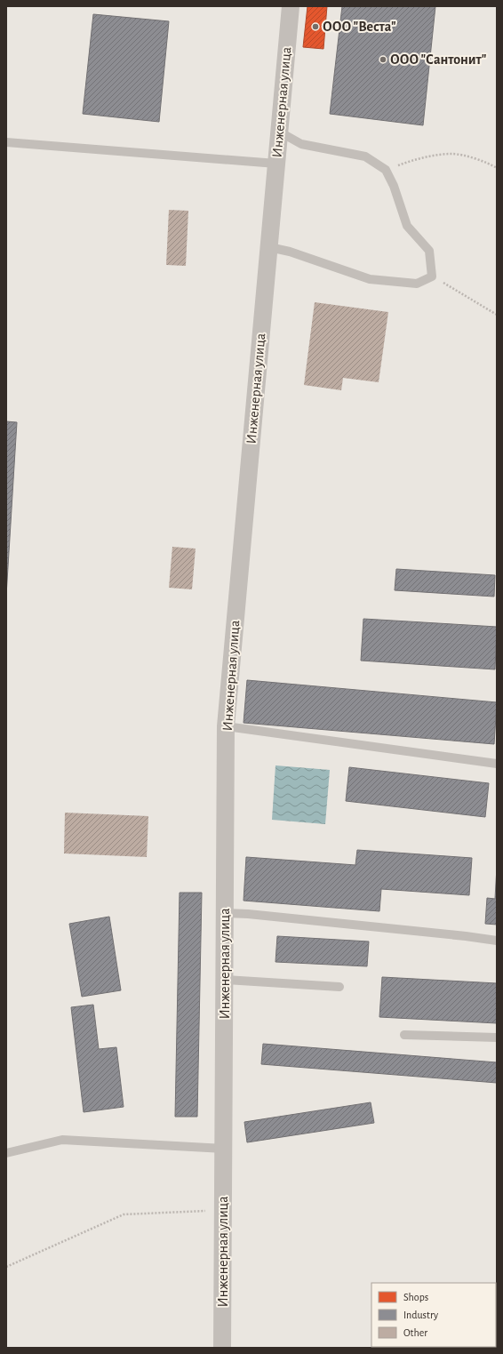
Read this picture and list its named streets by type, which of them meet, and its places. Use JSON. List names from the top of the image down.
{
  "streets": {
    "street": ["Инженерная улица"]
  },
  "places": ["ООО \"Веста\"", "ООО \"Сантонит\""],
  "legend": ["Shops", "Industry", "Other"]
}
